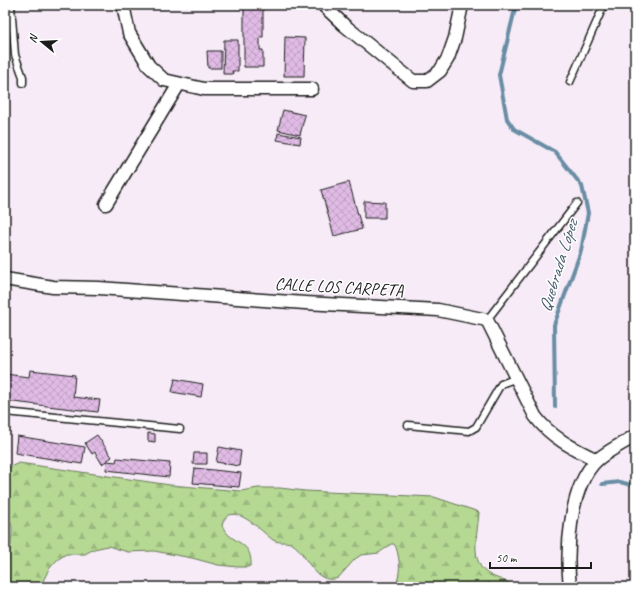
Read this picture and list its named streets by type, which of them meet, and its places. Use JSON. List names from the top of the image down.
{
  "streets": {
    "street": ["CALLE LOS CARPETA"]
  },
  "water": ["Quebrada López"],
  "scale_bar": "50 m",
  "north": "left"
}
